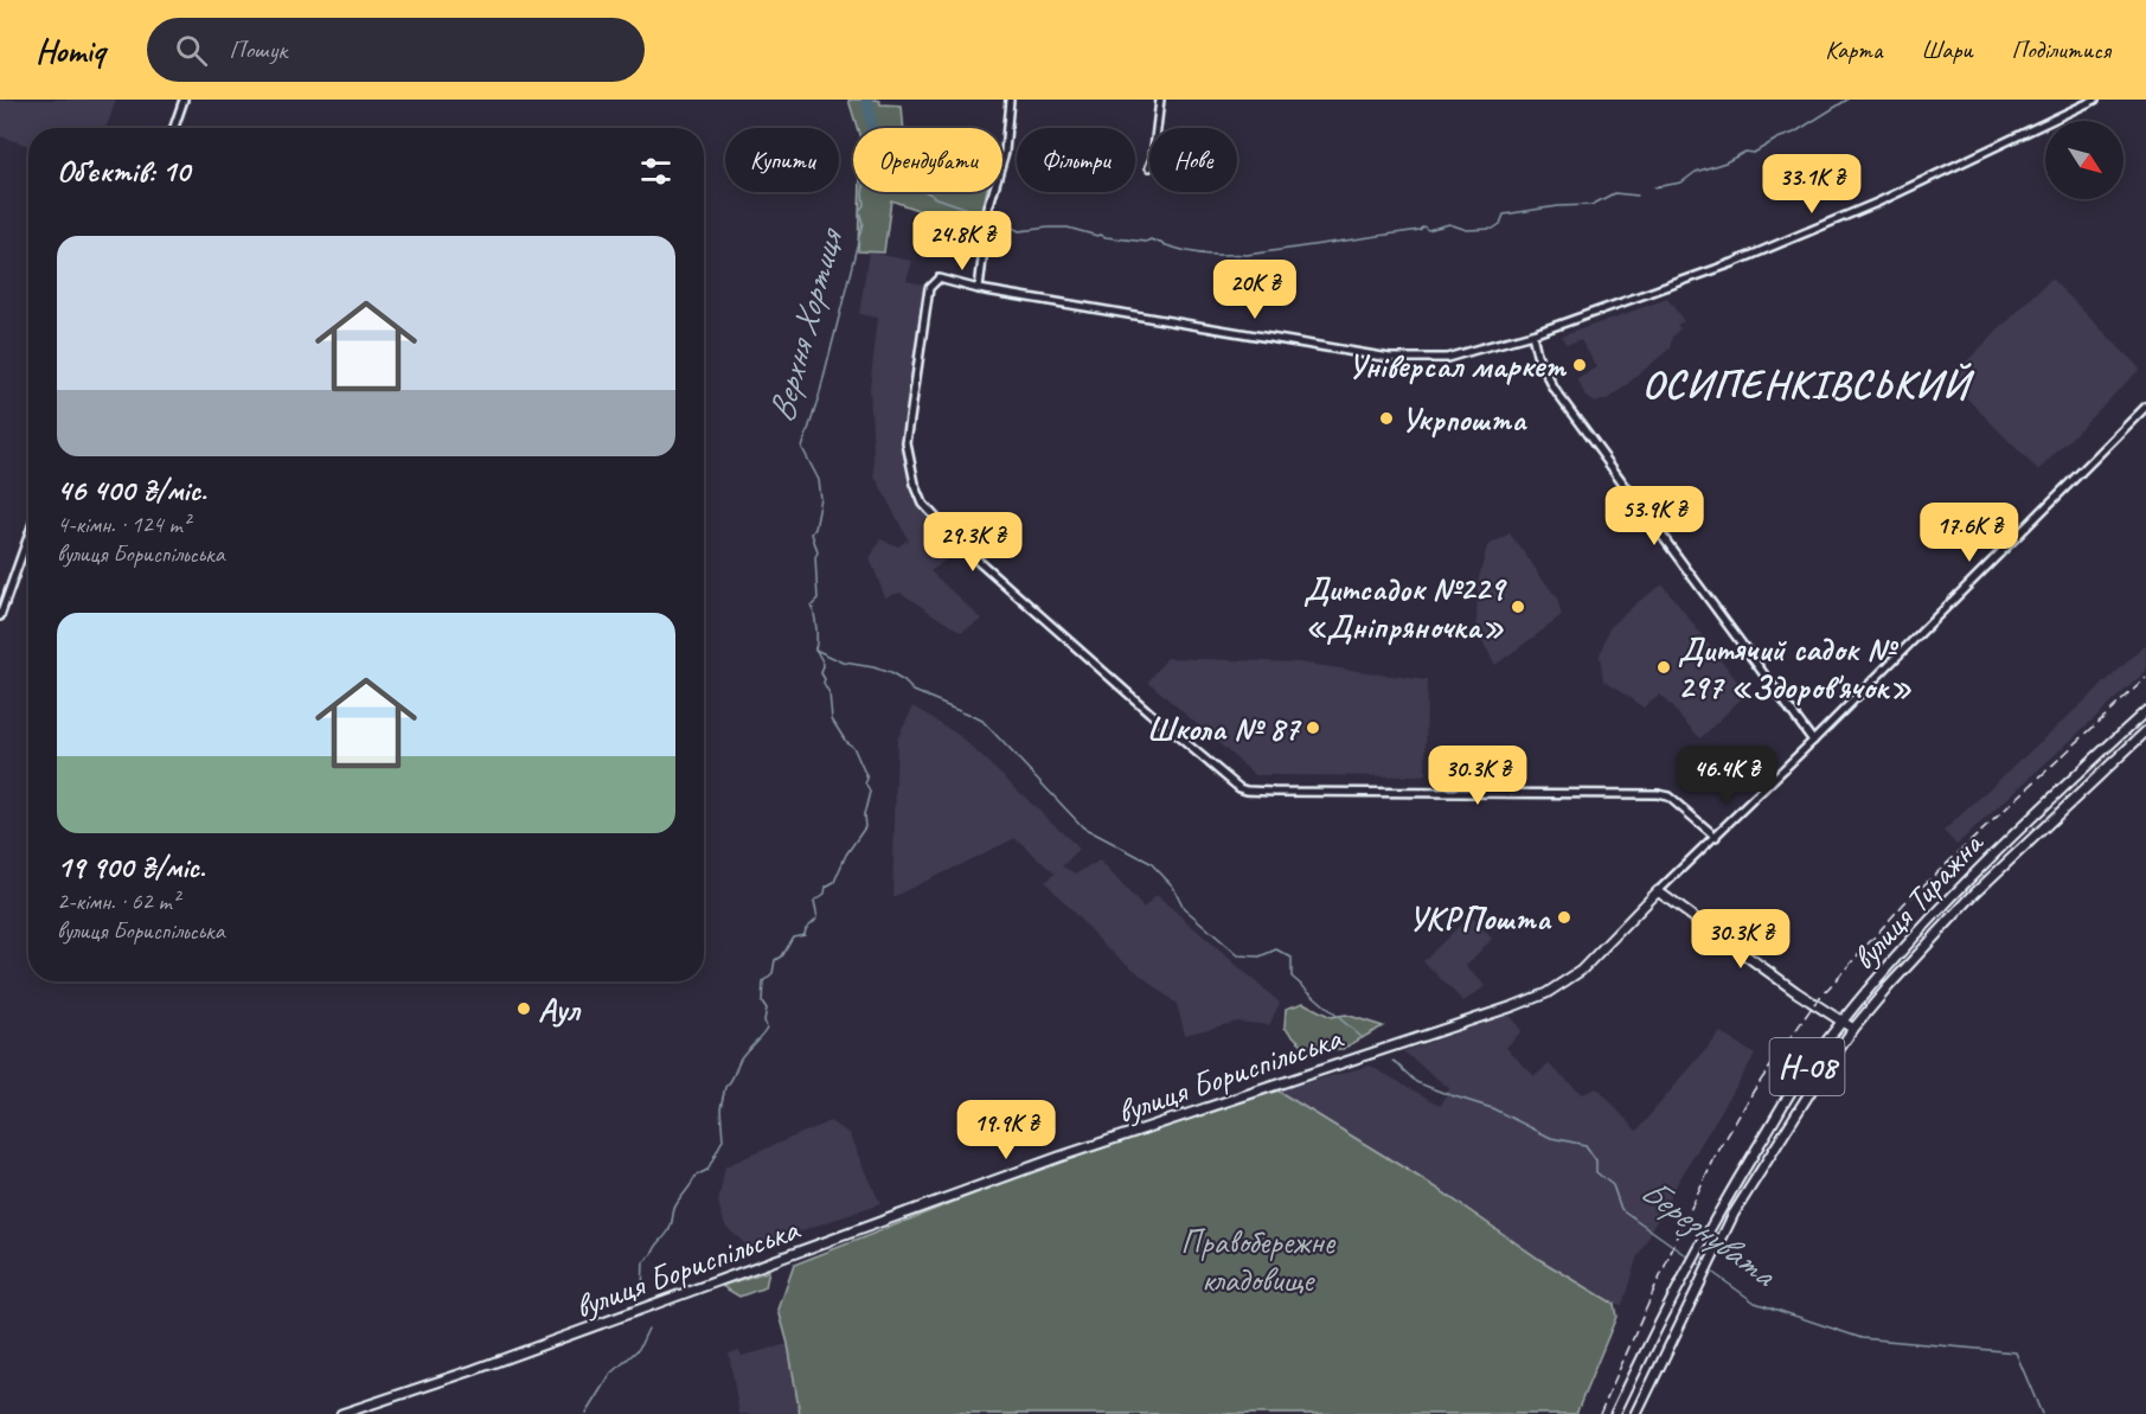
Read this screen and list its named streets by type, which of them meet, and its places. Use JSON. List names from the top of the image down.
{
  "streets": {
    "main road": ["вулиця Тиражна", "Н-08", "вулиця Бориспільська"]
  },
  "districts": ["ОСИПЕНКІВСЬКИЙ"],
  "water": ["Верхня Хортиця", "Березнувата"],
  "parks": ["Правобережне кладовище"],
  "places": [
    "Універсал маркет",
    "Укрпошта",
    "Дитсадок №229 «Дніпряночка»",
    "Дитячий садок № 297 «Здоров'ячок»",
    "Школа № 87",
    "УКРПошта",
    "Аул"
  ],
  "north": "bottom right",
  "page": {
    "header": "Homiq",
    "search": "Пошук",
    "nav": ["Карта", "Шари", "Поділитися"],
    "chip": [
      "Купити",
      "Орендувати",
      "Фільтри",
      "Нове"
    ],
    "heading": "Об’єктів: 10",
    "price": [
      "33.1K ₴",
      "24.8K ₴",
      "20K ₴",
      "53.9K ₴",
      "17.6K ₴",
      "29.3K ₴",
      "30.3K ₴",
      "46.4K ₴",
      "30.3K ₴",
      "19.9K ₴"
    ],
    "list": [
      {
        "name": "46 400 ₴/міс.",
        "note": "4-кімн. · 124 m² · вулиця Бориспільська"
      },
      {
        "name": "19 900 ₴/міс.",
        "note": "2-кімн. · 62 m² · вулиця Бориспільська"
      }
    ]
  }
}
